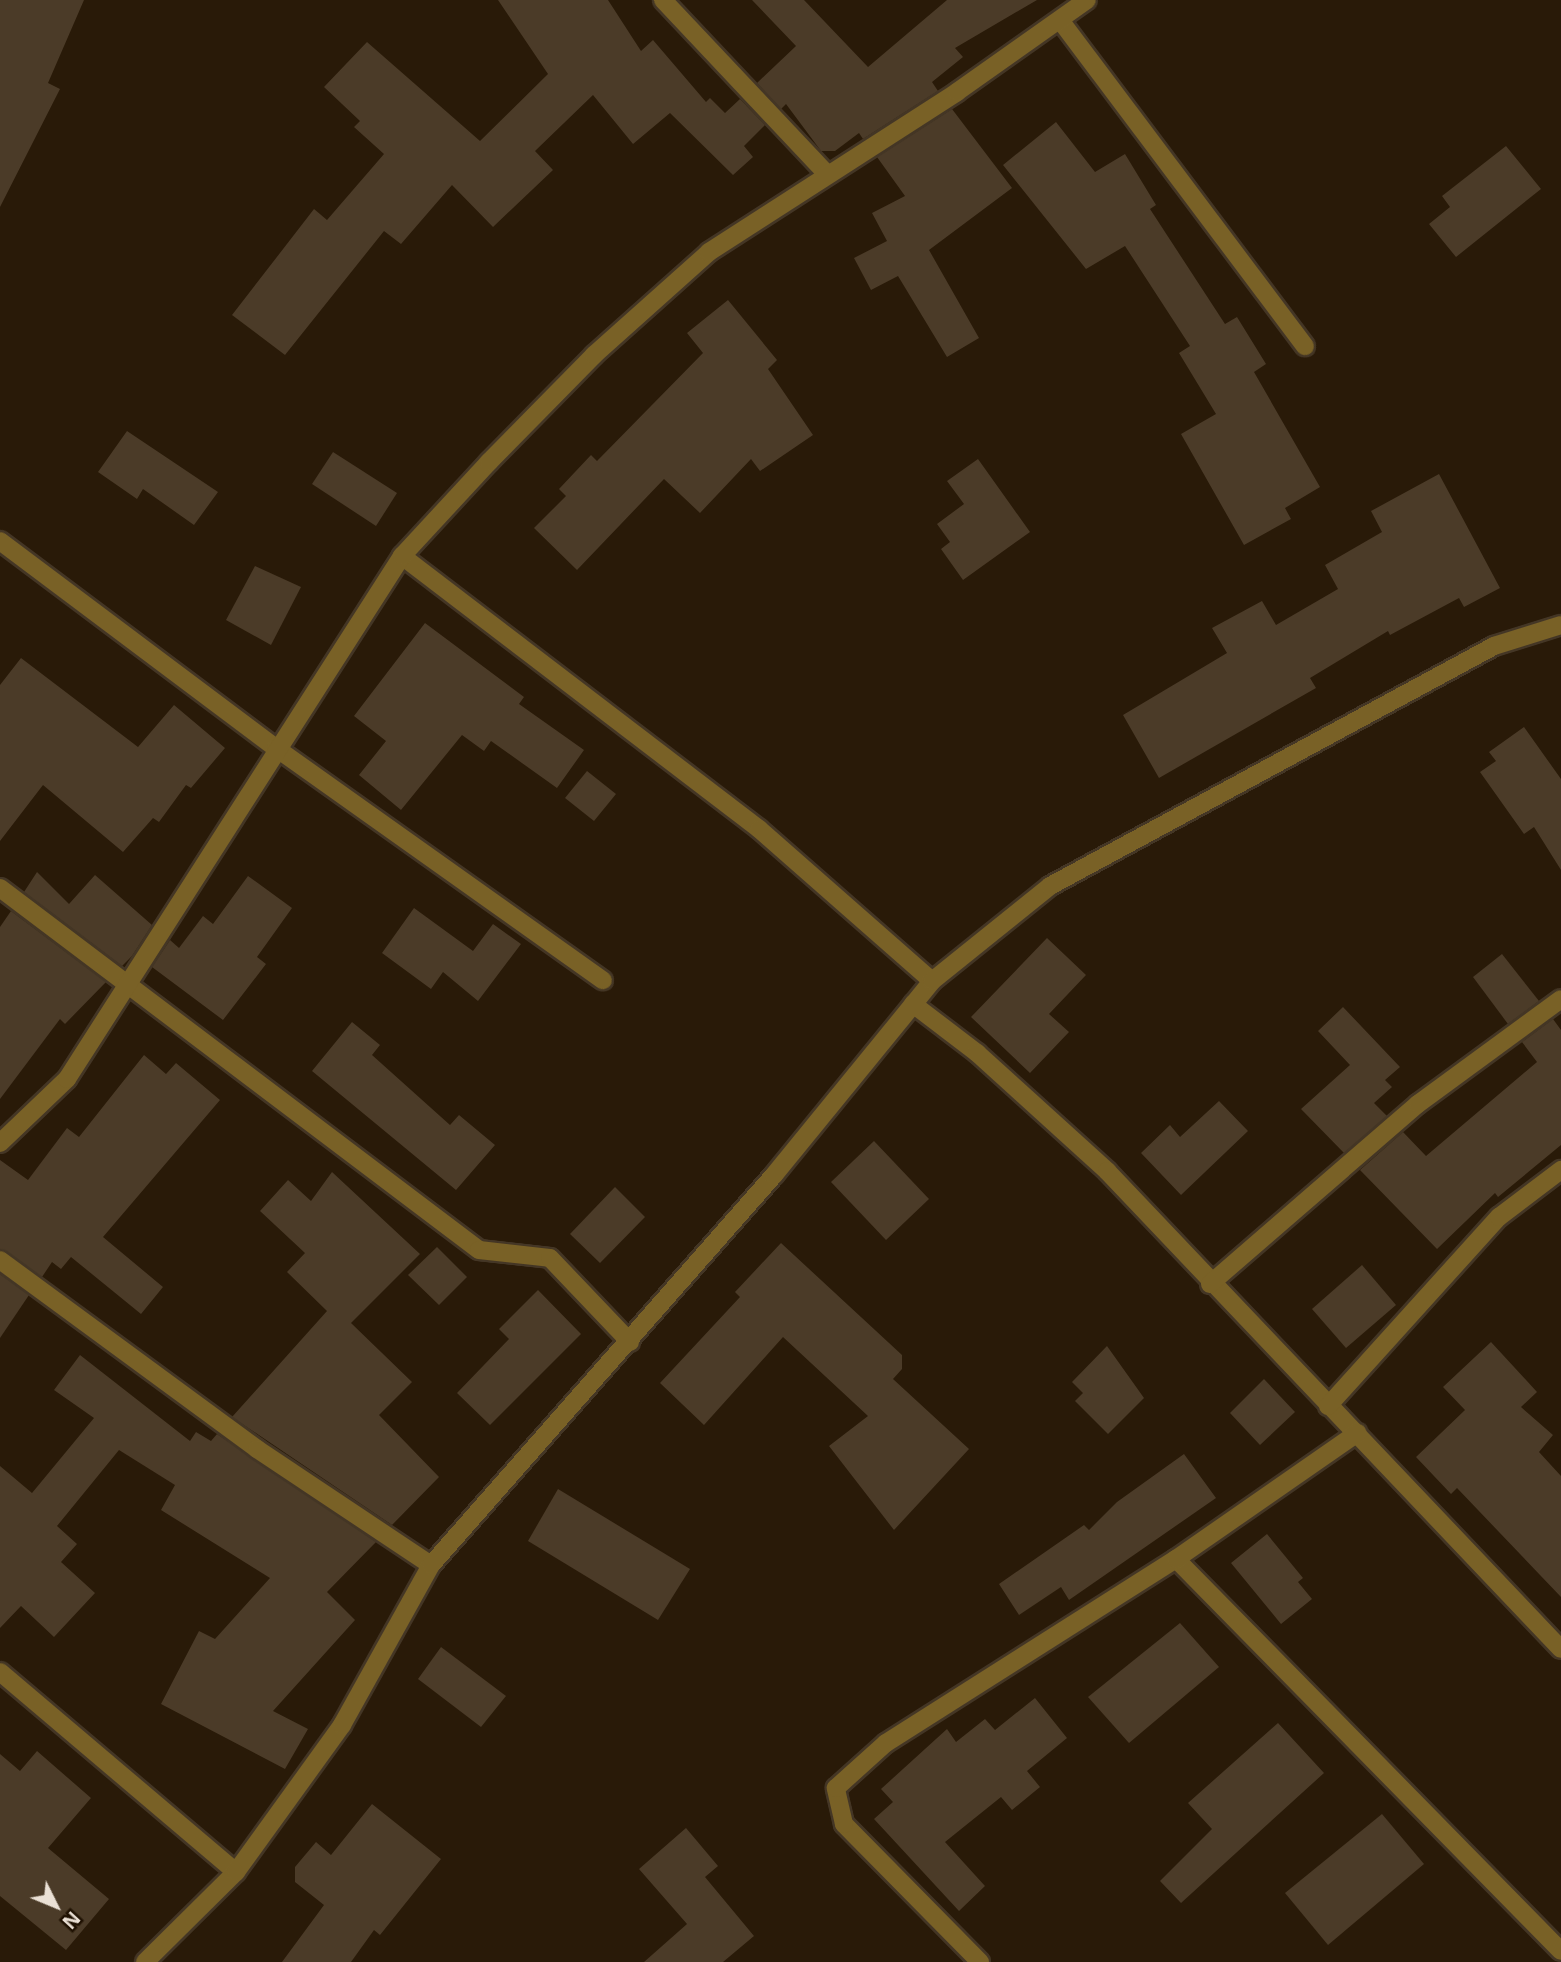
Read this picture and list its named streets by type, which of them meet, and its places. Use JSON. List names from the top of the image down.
{
  "north": "bottom right"
}
